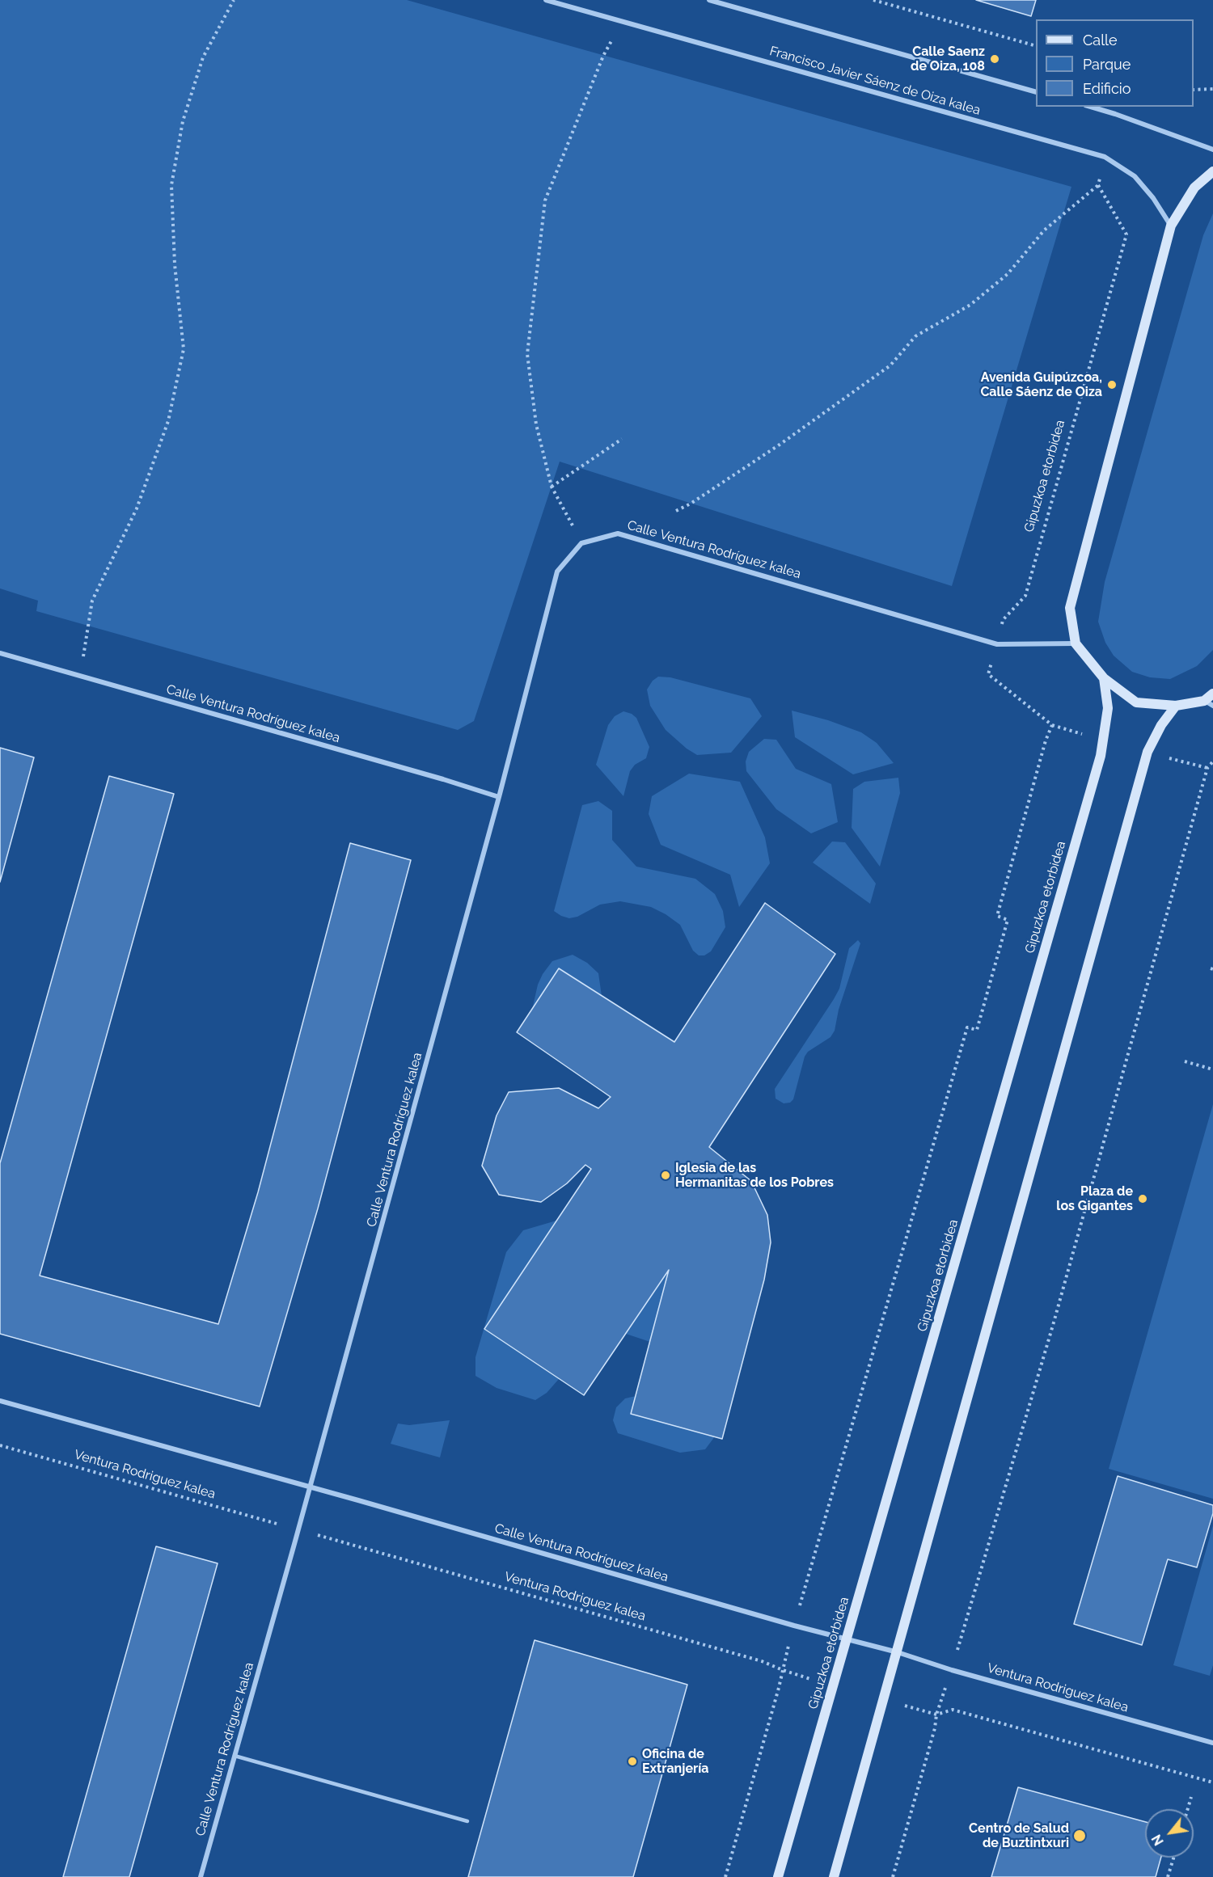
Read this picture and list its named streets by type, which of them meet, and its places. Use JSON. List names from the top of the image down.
{
  "streets": {
    "main road": ["Gipuzkoa etorbidea"],
    "street": ["Francisco Javier Sáenz de Oiza kalea", "Calle Ventura Rodríguez kalea", "Ventura Rodriguez kalea"]
  },
  "crossings": [
    ["Gipuzkoa etorbidea", "Calle Ventura Rodríguez kalea"],
    ["Calle Ventura Rodríguez kalea", "Ventura Rodriguez kalea"]
  ],
  "places": [
    "Calle Saenz de Oiza, 108",
    "Avenida Guipúzcoa, Calle Sáenz de Oiza",
    "Iglesia de las Hermanitas de los Pobres",
    "Plaza de los Gigantes",
    "Oficina de Extranjería",
    "Centro de Salud de Buztintxuri"
  ],
  "legend": ["Calle", "Parque", "Edificio"],
  "north": "bottom left"
}
